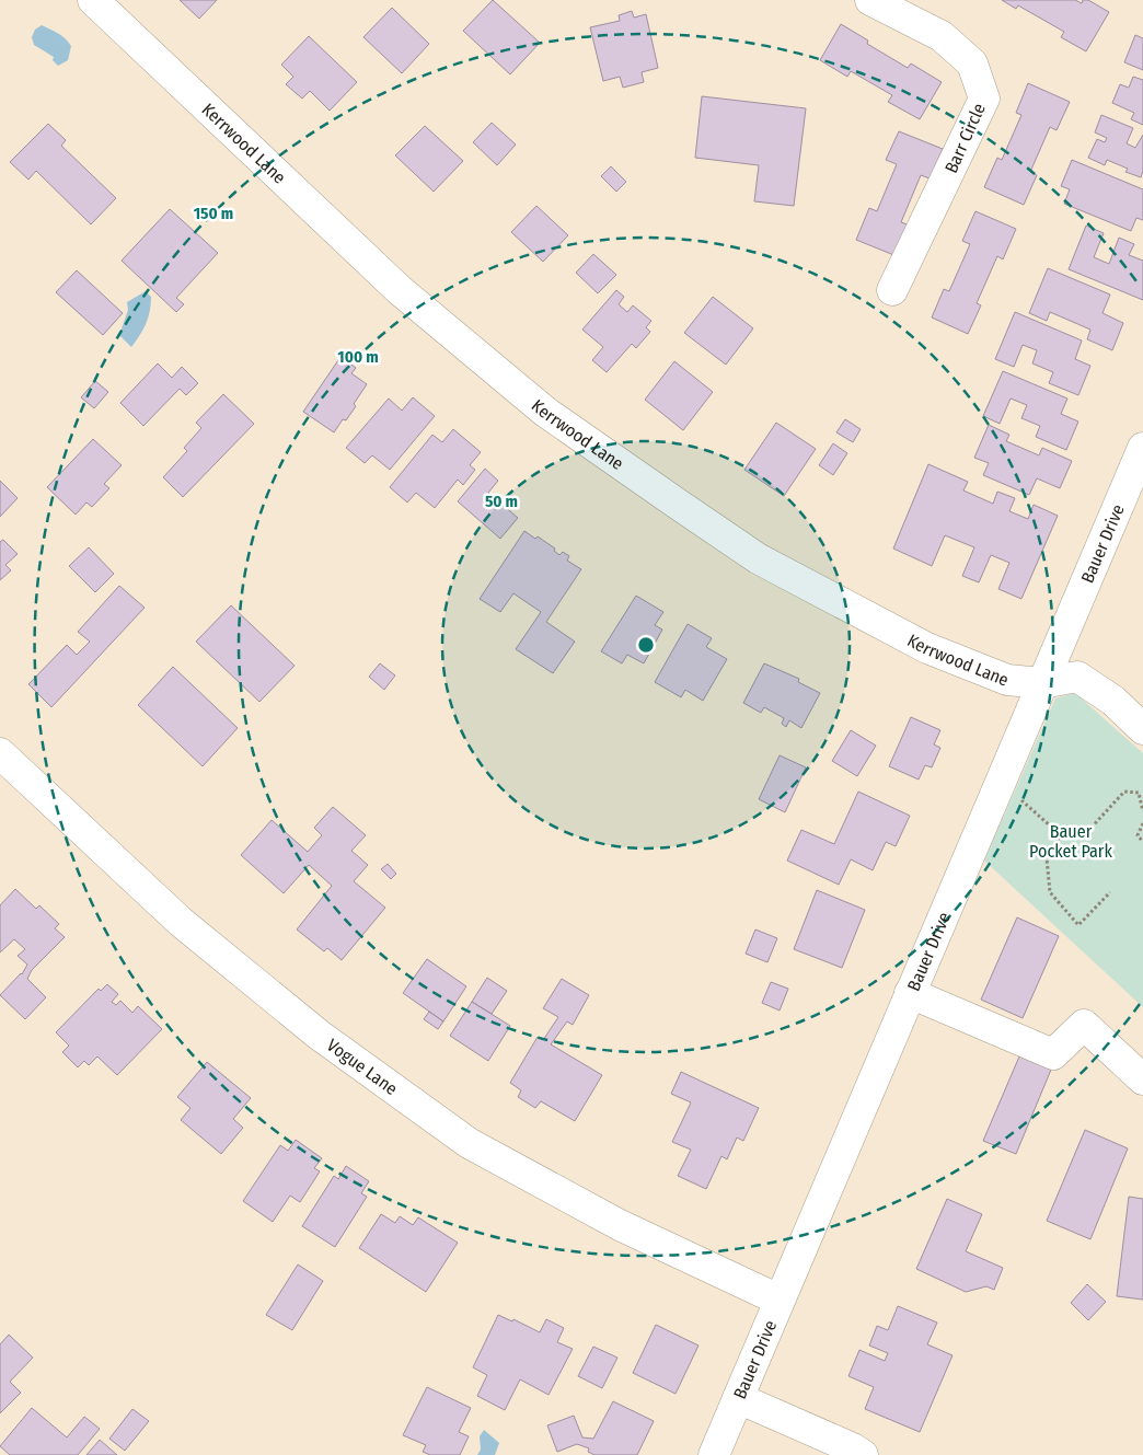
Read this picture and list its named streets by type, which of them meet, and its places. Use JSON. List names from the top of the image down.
{
  "streets": {
    "street": [
      "Barr Circle",
      "Kerrwood Lane",
      "Bauer Drive",
      "Vogue Lane"
    ]
  },
  "crossings": [
    ["Kerrwood Lane", "Bauer Drive"],
    ["Bauer Drive", "Vogue Lane"]
  ],
  "parks": ["Bauer Pocket Park"],
  "rings": ["150 m", "100 m", "50 m"]
}
